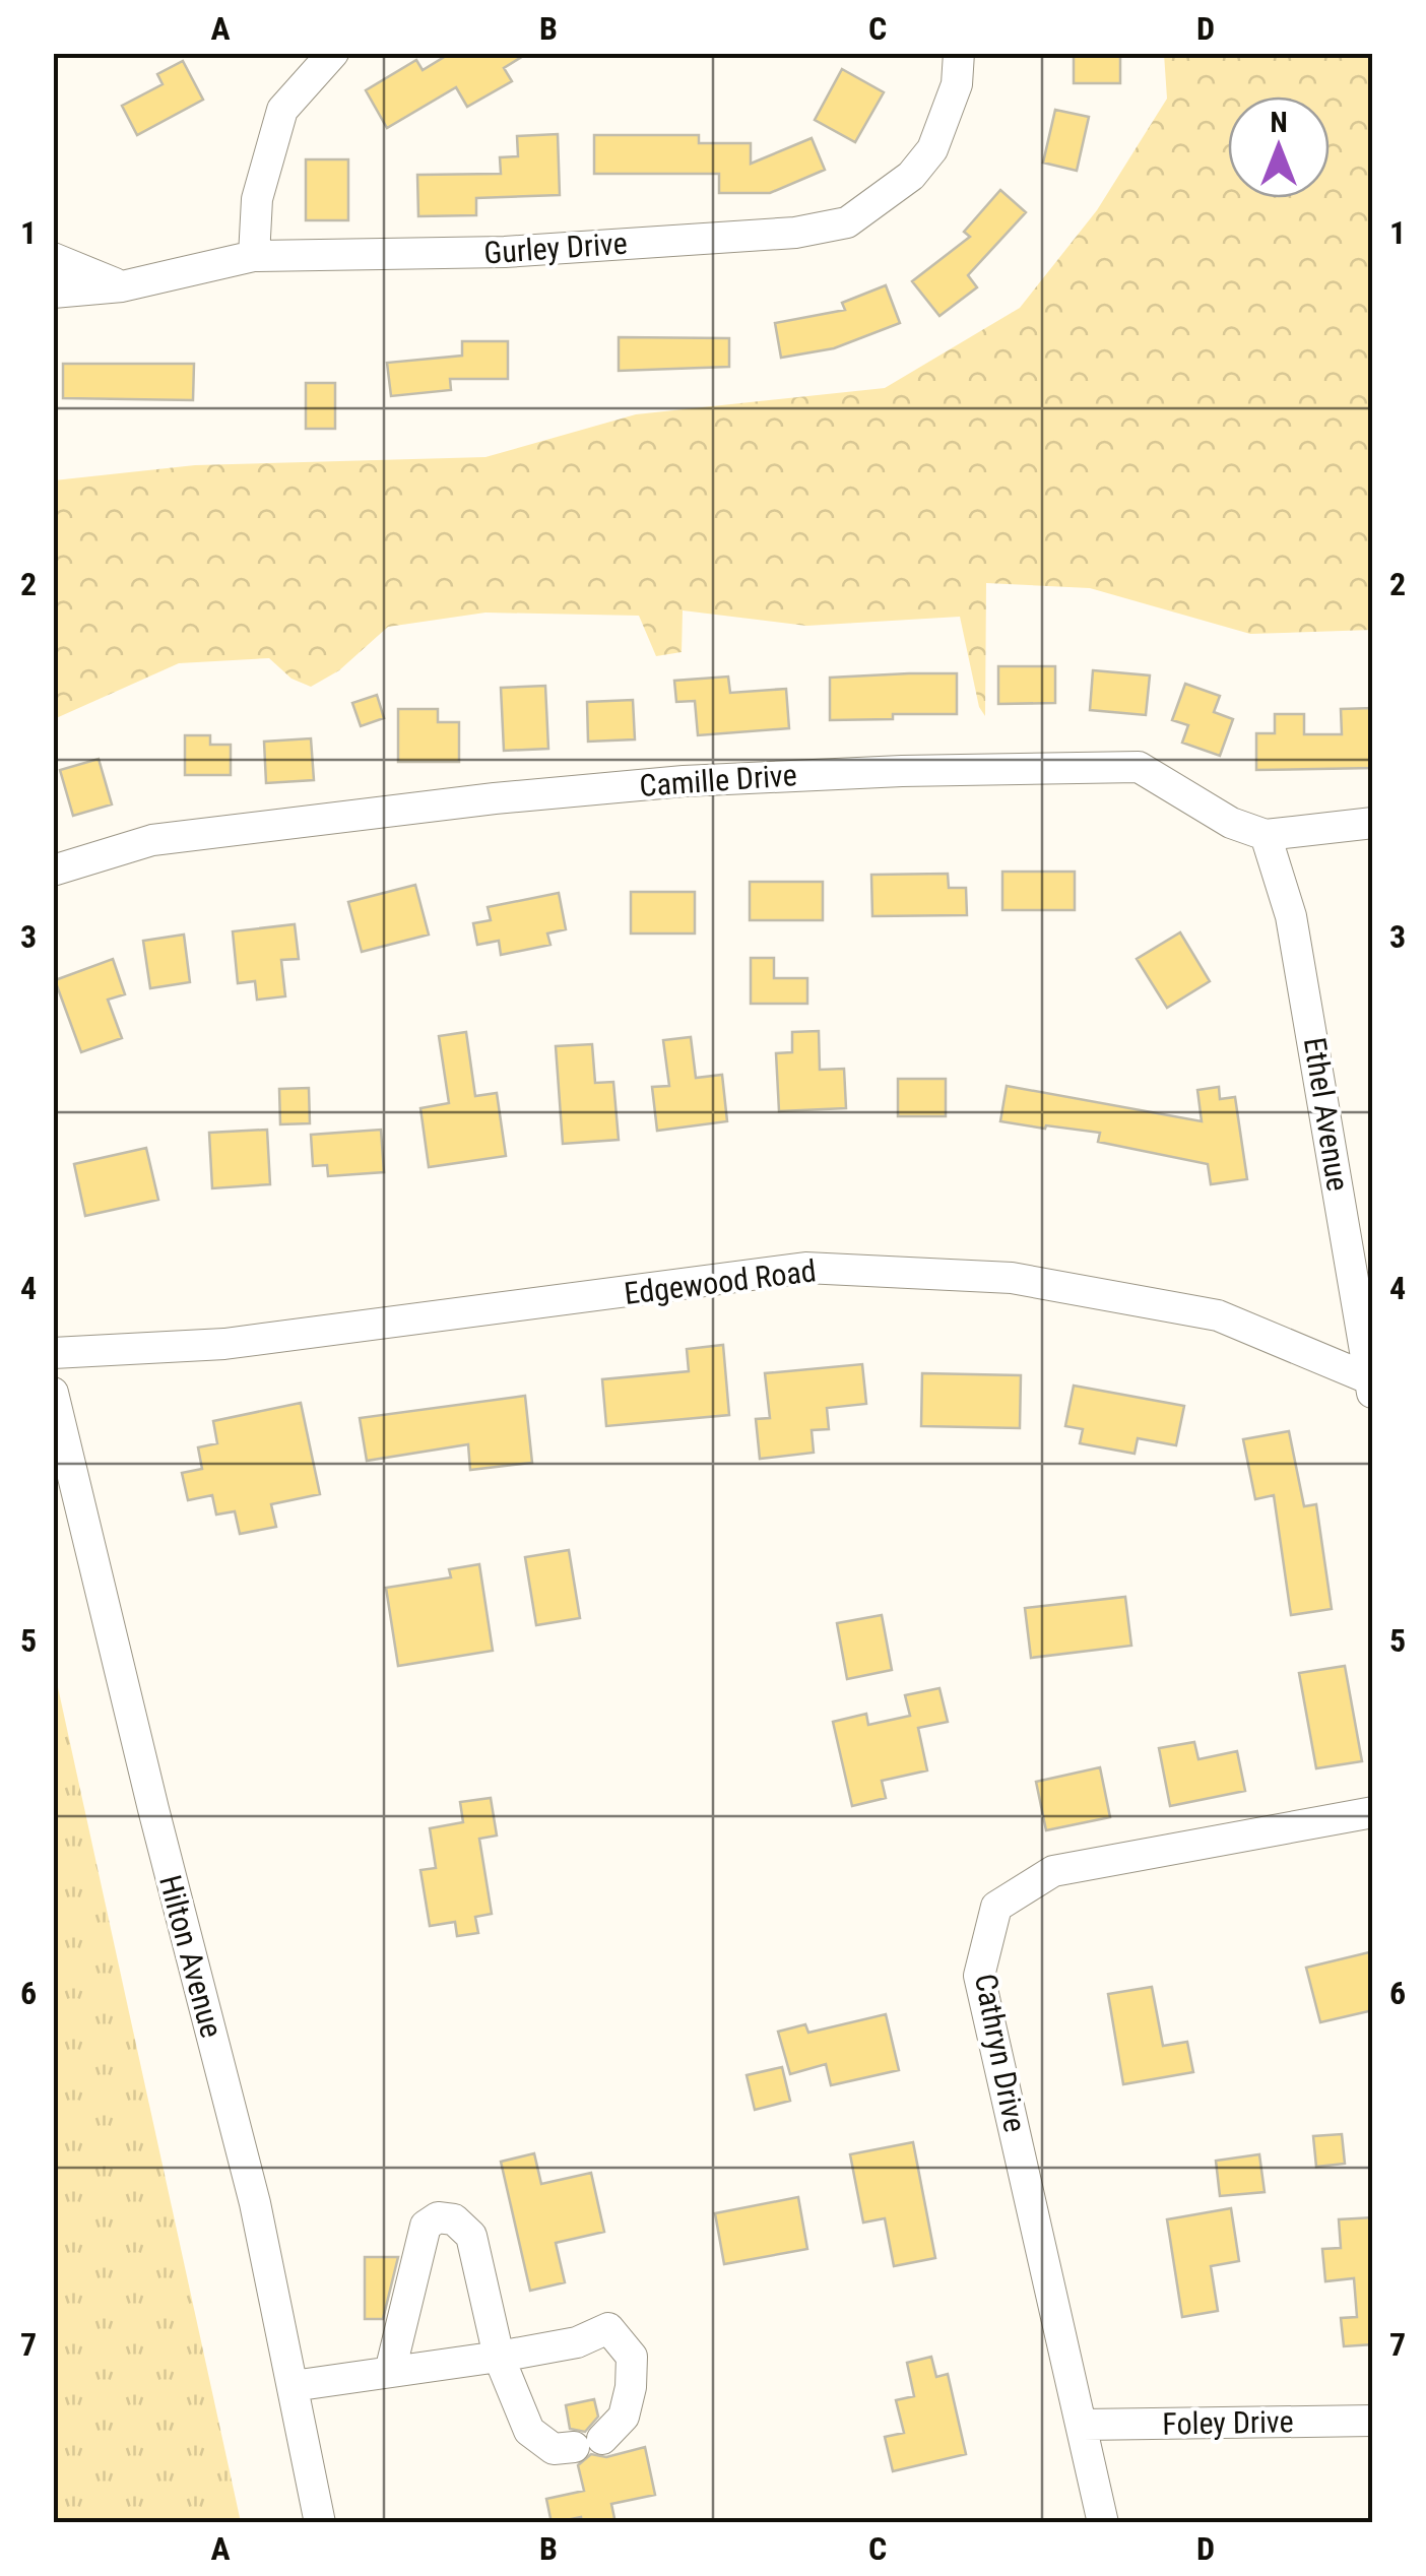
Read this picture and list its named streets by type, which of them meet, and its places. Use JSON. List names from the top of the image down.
{
  "streets": {
    "street": [
      "Gurley Drive",
      "Camille Drive",
      "Ethel Avenue",
      "Edgewood Road",
      "Hilton Avenue",
      "Cathryn Drive",
      "Foley Drive"
    ]
  },
  "crossings": [
    ["Camille Drive", "Ethel Avenue"],
    ["Ethel Avenue", "Edgewood Road"],
    ["Cathryn Drive", "Foley Drive"]
  ],
  "north": "top",
  "grid": {
    "columns": [
      "A",
      "B",
      "C",
      "D"
    ],
    "rows": [
      "1",
      "2",
      "3",
      "4",
      "5",
      "6",
      "7"
    ]
  }
}
